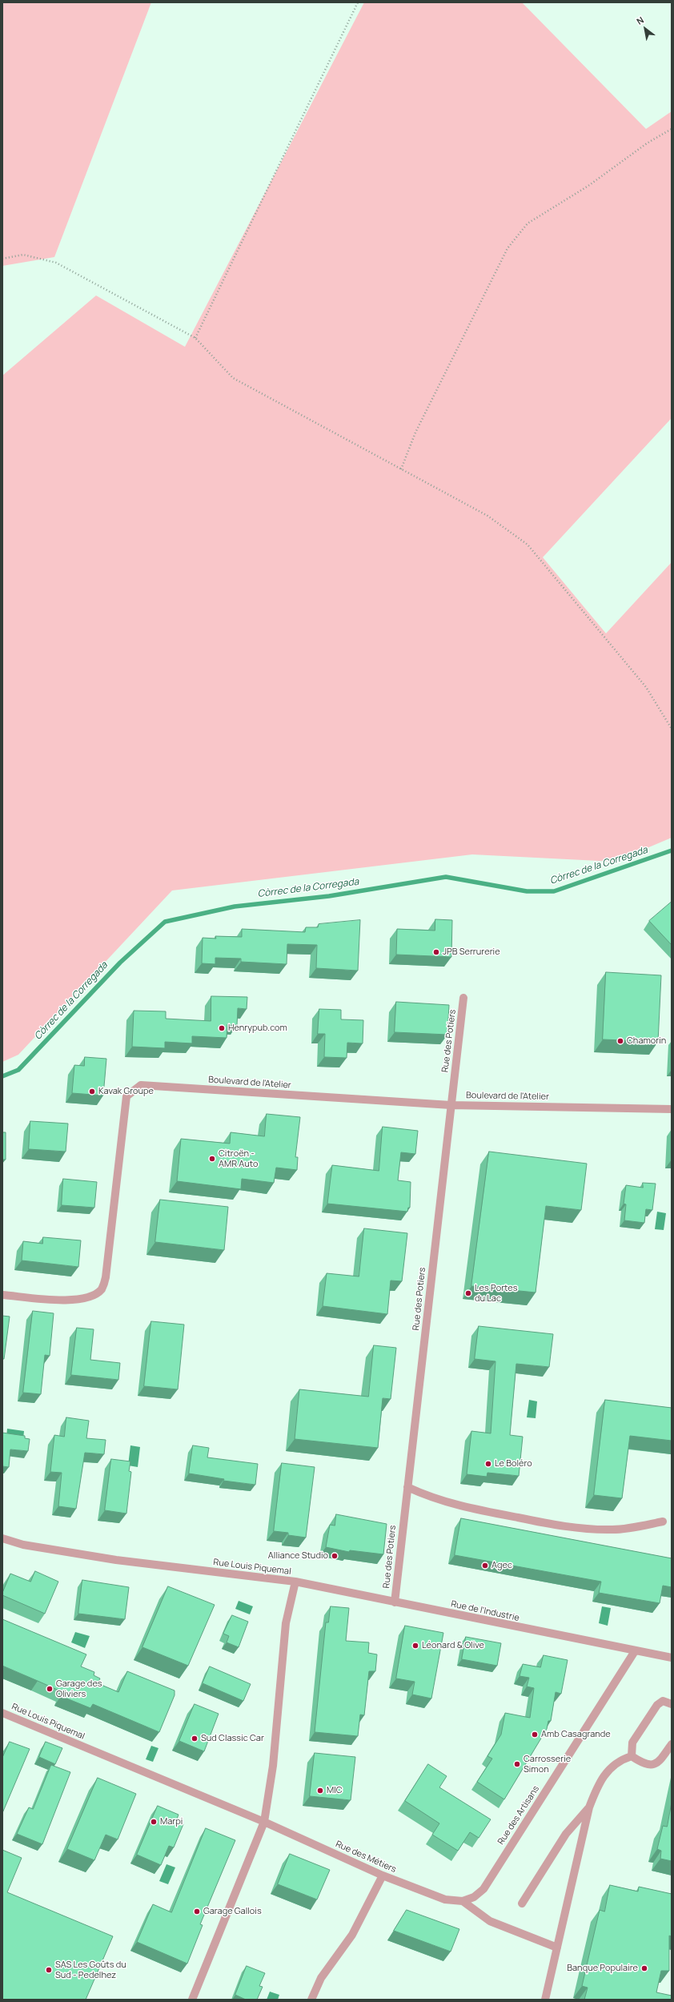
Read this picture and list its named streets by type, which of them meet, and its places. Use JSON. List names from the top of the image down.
{
  "streets": {
    "street": [
      "Rue des Potiers",
      "Boulevard de l'Atelier",
      "Rue Louis Piquemal",
      "Rue de l'Industrie",
      "Rue des Artisans",
      "Rue des Métiers"
    ]
  },
  "crossings": [
    ["Rue des Potiers", "Boulevard de l'Atelier"],
    ["Rue des Potiers", "Rue de l'Industrie"],
    ["Rue Louis Piquemal", "Rue de l'Industrie"],
    ["Rue Louis Piquemal", "Rue des Métiers"],
    ["Rue de l'Industrie", "Rue des Artisans"],
    ["Rue des Artisans", "Rue des Métiers"]
  ],
  "water": ["Còrrec de la Corregada"],
  "places": [
    "JPB Serrurerie",
    "Henrypub.com",
    "Chamorin",
    "Kavak Groupe",
    "Citroën - AMR Auto",
    "Les Portes du Lac",
    "Le Boléro",
    "Alliance Studio",
    "Agec",
    "Léonard & Olive",
    "Garage des Oliviers",
    "Amb Casagrande",
    "Sud Classic Car",
    "Carrosserie Simon",
    "MIC",
    "Marpi",
    "Garage Gallois",
    "Banque Populaire",
    "SAS Les Goûts du Sud - Pedelhez"
  ],
  "north": "top left"
}
